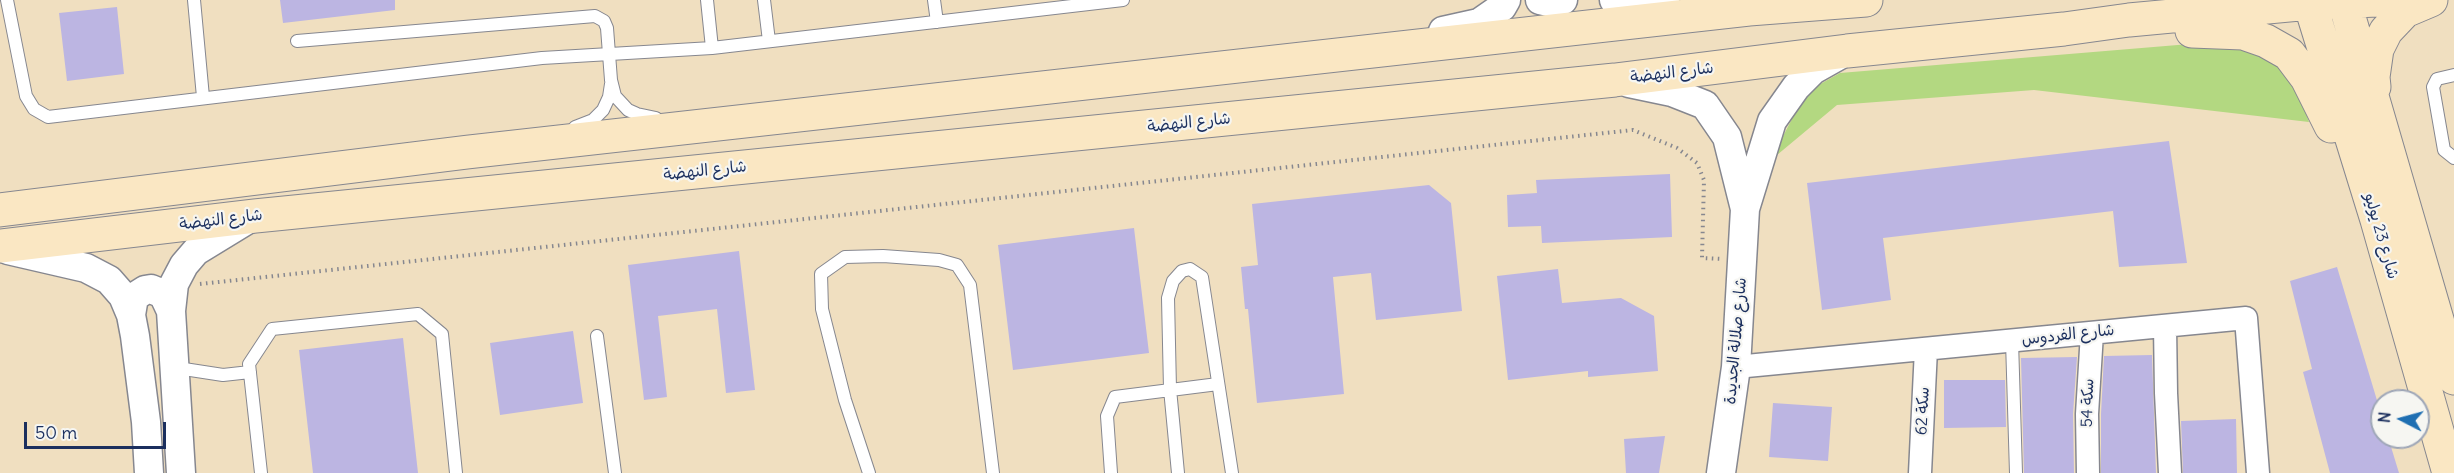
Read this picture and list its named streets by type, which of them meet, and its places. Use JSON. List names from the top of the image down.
{
  "streets": {
    "main road": ["شارع النهضة", "شارع 23 يوليو"],
    "street": [
      "شارع الفردوس",
      "شارع صلالة الجديدة",
      "سكة 54",
      "سكة 62"
    ]
  },
  "crossings": [
    ["شارع النهضة", "شارع 23 يوليو"],
    ["شارع النهضة", "شارع صلالة الجديدة"],
    ["شارع الفردوس", "شارع صلالة الجديدة"],
    ["شارع الفردوس", "سكة 54"],
    ["شارع الفردوس", "سكة 62"]
  ],
  "scale_bar": "50 m",
  "north": "left"
}
